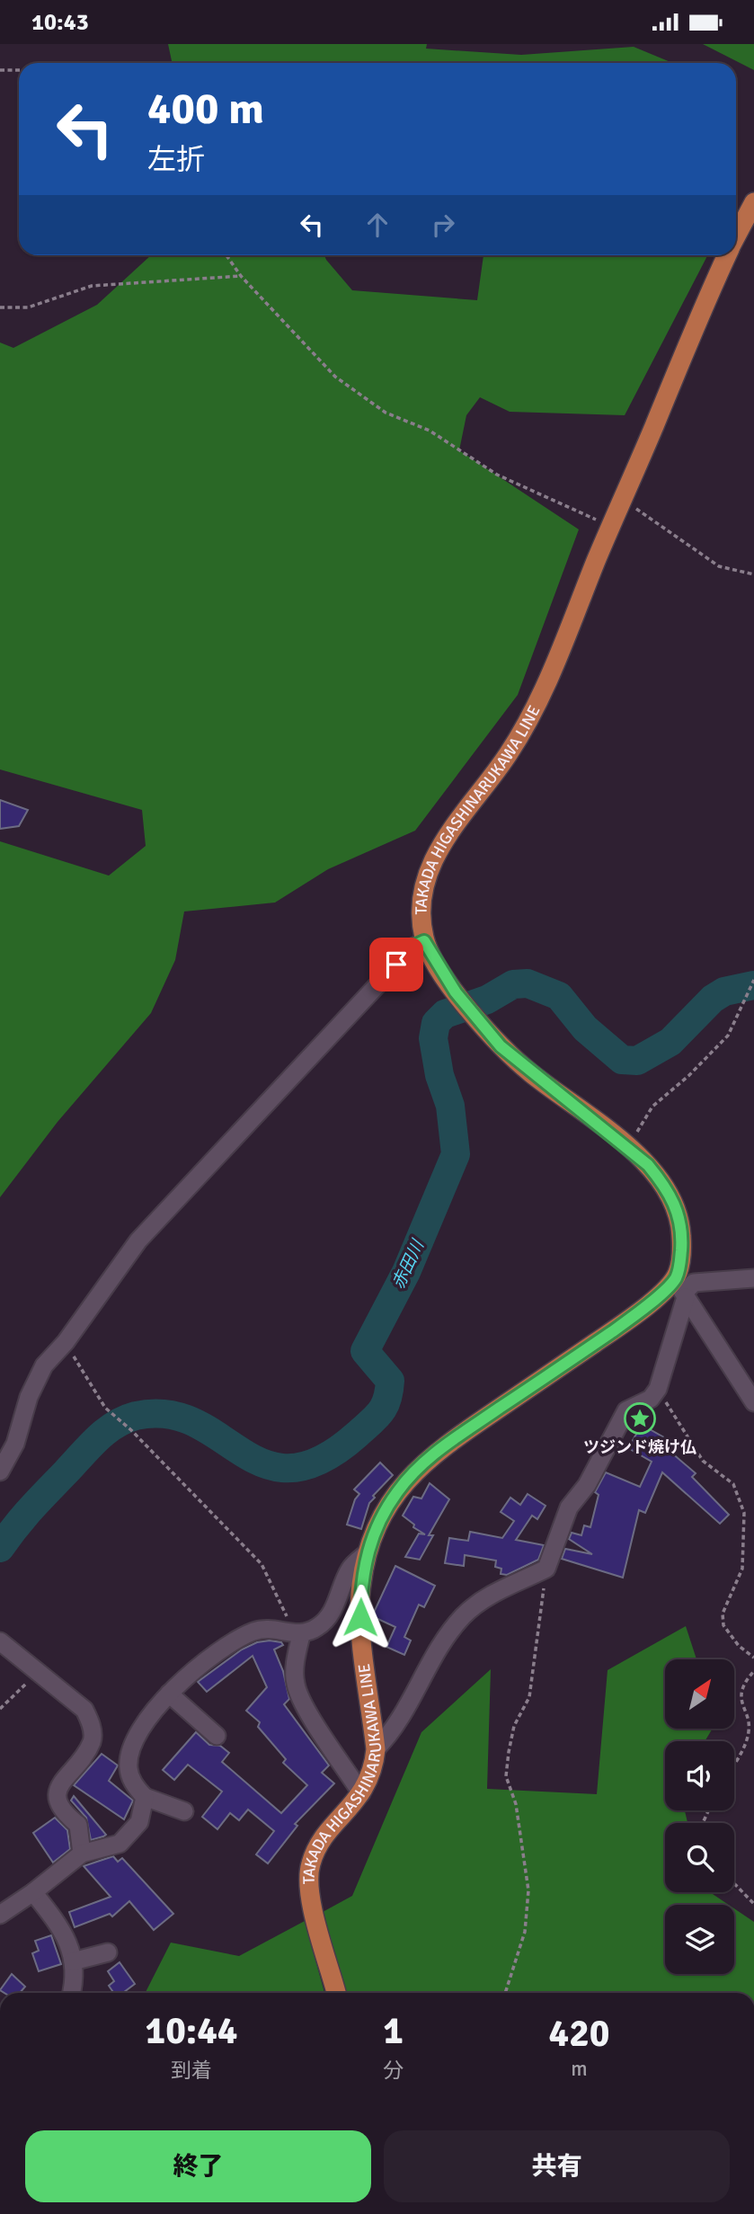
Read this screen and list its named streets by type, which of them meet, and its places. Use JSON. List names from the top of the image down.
{
  "streets": {
    "main road": ["TAKADA HIGASHINARUKAWA LINE"]
  },
  "water": ["赤田川"],
  "places": {
    "place": ["ツジンド焼け仏"]
  },
  "north": "top right",
  "page": {
    "status": "10:43",
    "turn": ["400 m", "左折"],
    "eta": [
      "10:44",
      "到着",
      "1",
      "分",
      "420",
      "m"
    ],
    "buttons": ["終了", "共有"]
  }
}
